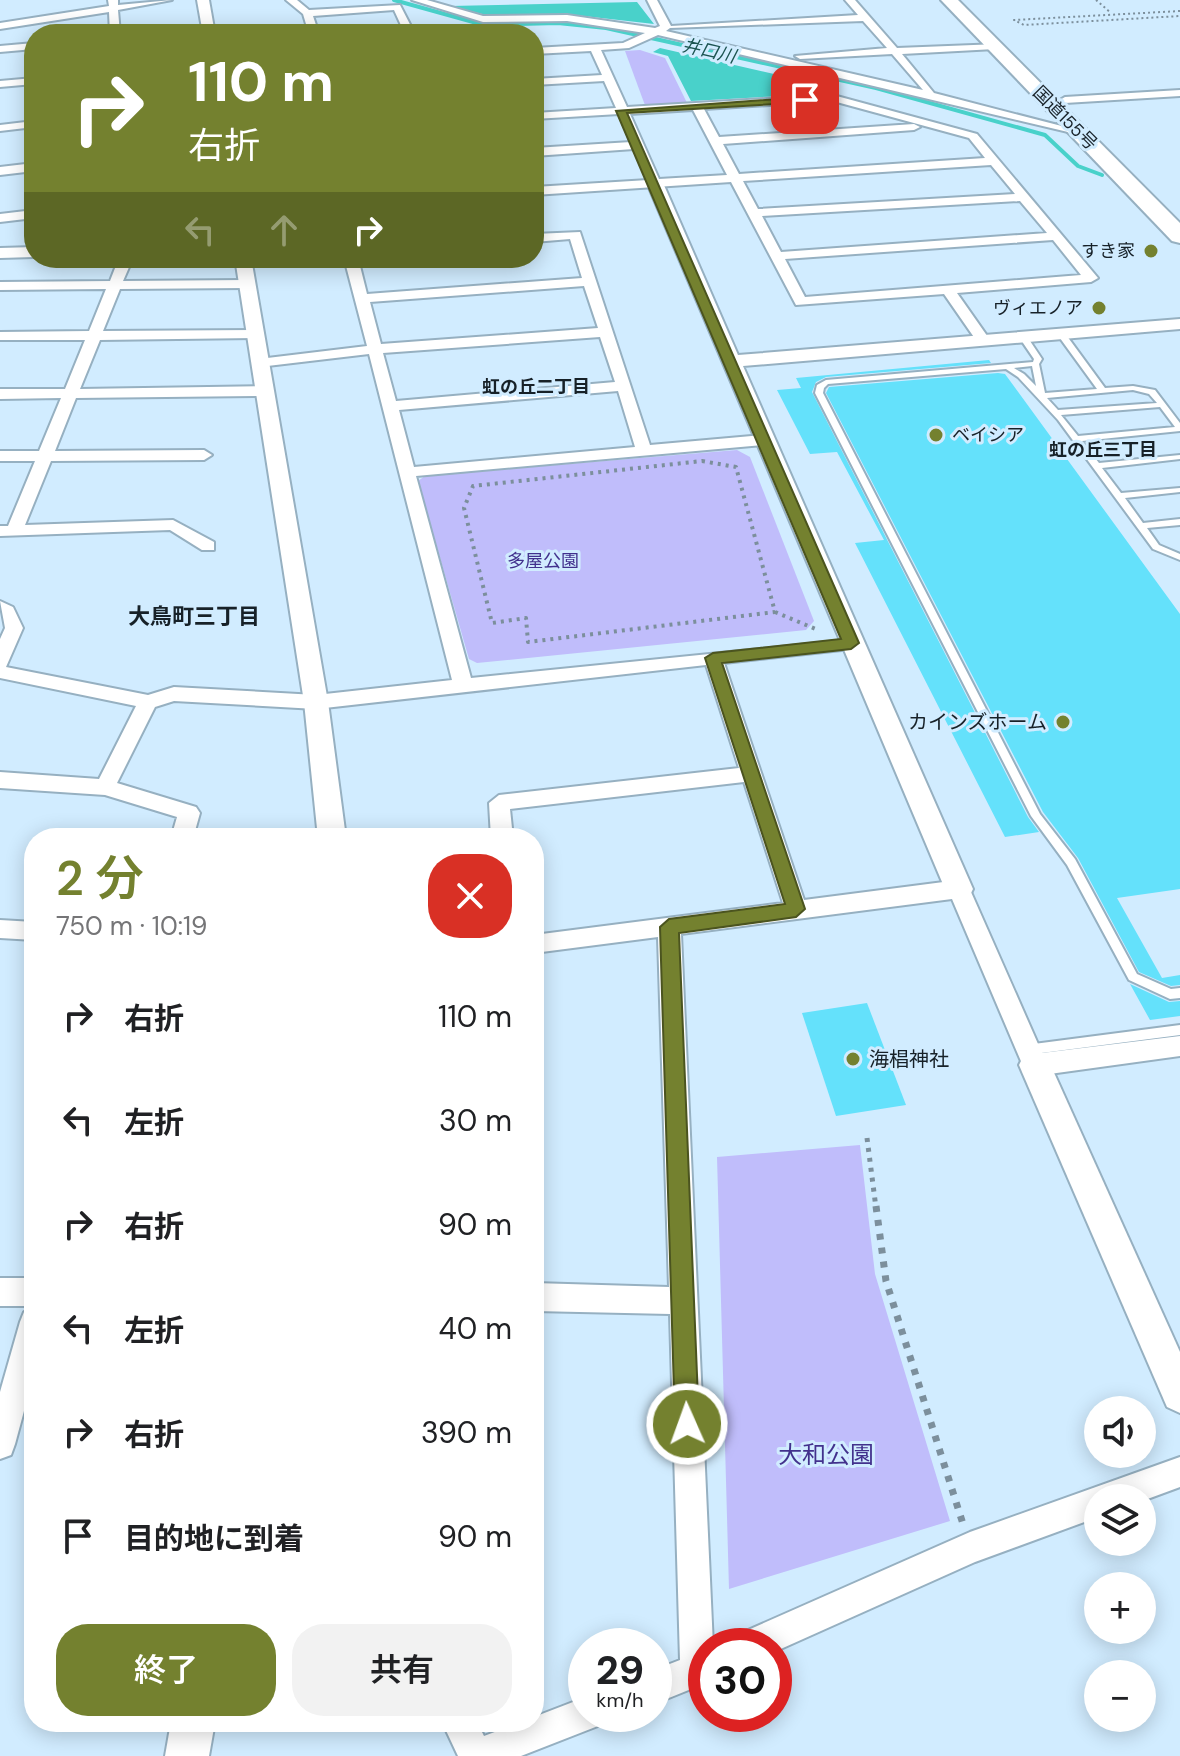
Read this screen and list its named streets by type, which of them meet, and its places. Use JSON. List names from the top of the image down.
{
  "streets": {
    "highway": ["国道155号"]
  },
  "districts": ["虹の丘二丁目", "虹の丘三丁目", "大鳥町三丁目"],
  "water": ["井口川"],
  "parks": ["多屋公園", "大和公園"],
  "places": [
    "すき家",
    "ヴィエノア",
    "ベイシア",
    "カインズホーム",
    "海椙神社"
  ],
  "page": {
    "turn": ["110 m", "右折"],
    "heading": ["2 分", "750 m · 10:19"],
    "list": [
      {
        "name": "右折",
        "value": "110 m"
      },
      {
        "name": "左折",
        "value": "30 m"
      },
      {
        "name": "右折",
        "value": "90 m"
      },
      {
        "name": "左折",
        "value": "40 m"
      },
      {
        "name": "右折",
        "value": "390 m"
      },
      {
        "name": "目的地に到着",
        "value": "90 m"
      }
    ],
    "map_buttons": ["+", "−"],
    "buttons": ["終了", "共有"],
    "speed": "29 km/h",
    "limit": "30"
  }
}
